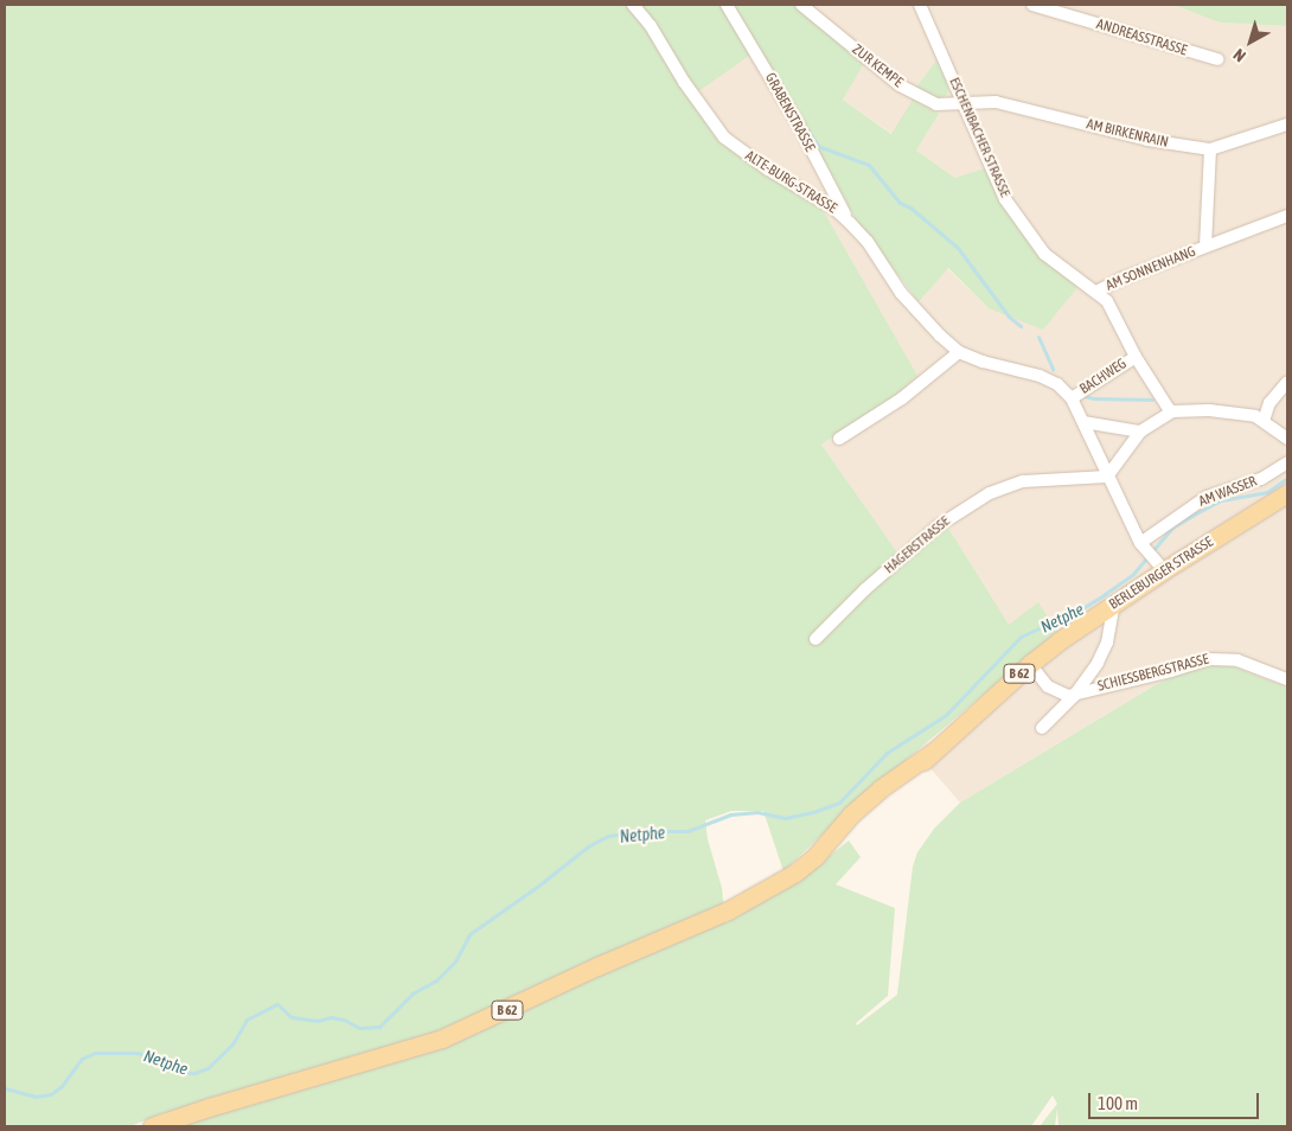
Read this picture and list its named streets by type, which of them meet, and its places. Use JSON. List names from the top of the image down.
{
  "streets": {
    "main road": ["BERLEBURGER STRASSE", "B 62"],
    "street": [
      "ANDREASSTRASSE",
      "ZUR KEMPE",
      "GRABENSTRASSE",
      "AM BIRKENRAIN",
      "ESCHENBACHER STRASSE",
      "ALTE-BURG-STRASSE",
      "AM SONNENHANG",
      "BACHWEG",
      "AM WASSER",
      "HAGERSTRASSE",
      "SCHIESSBERGSTRASSE"
    ]
  },
  "crossings": [
    ["ZUR KEMPE", "AM BIRKENRAIN"],
    ["ZUR KEMPE", "ESCHENBACHER STRASSE"],
    ["GRABENSTRASSE", "ALTE-BURG-STRASSE"],
    ["AM BIRKENRAIN", "ESCHENBACHER STRASSE"],
    ["AM BIRKENRAIN", "AM SONNENHANG"],
    ["ESCHENBACHER STRASSE", "AM SONNENHANG"],
    ["ESCHENBACHER STRASSE", "BACHWEG"],
    ["ALTE-BURG-STRASSE", "BACHWEG"],
    ["ALTE-BURG-STRASSE", "AM WASSER"],
    ["ALTE-BURG-STRASSE", "HAGERSTRASSE"],
    ["ALTE-BURG-STRASSE", "BERLEBURGER STRASSE"]
  ],
  "water": ["Netphe"],
  "scale_bar": "100 m",
  "north": "bottom left"
}
